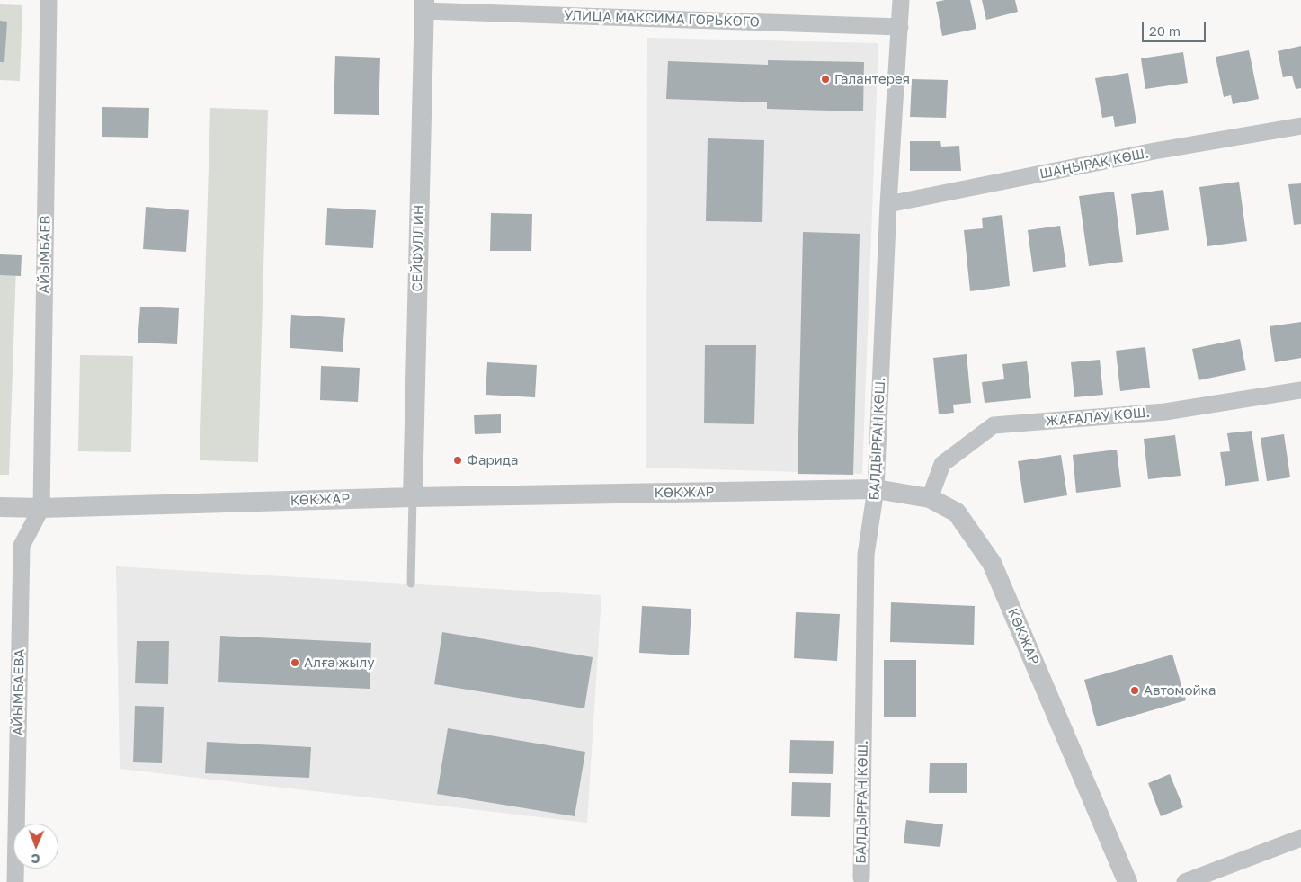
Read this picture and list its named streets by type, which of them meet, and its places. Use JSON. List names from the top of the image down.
{
  "streets": {
    "street": [
      "УЛИЦА МАКСИМА ГОРЬКОГО",
      "ШАҢЫРАҚ КӨШ.",
      "СЕЙФУЛЛИН",
      "АЙЫМБАЕВ",
      "ЖАҒАЛАУ КӨШ.",
      "БАЛДЫРҒАН КӨШ.",
      "КӨКЖАР",
      "АЙЫМБАЕВА"
    ]
  },
  "crossings": [
    ["УЛИЦА МАКСИМА ГОРЬКОГО", "СЕЙФУЛЛИН"],
    ["УЛИЦА МАКСИМА ГОРЬКОГО", "БАЛДЫРҒАН КӨШ."],
    ["ШАҢЫРАҚ КӨШ.", "БАЛДЫРҒАН КӨШ."],
    ["СЕЙФУЛЛИН", "КӨКЖАР"],
    ["АЙЫМБАЕВ", "КӨКЖАР"],
    ["АЙЫМБАЕВ", "АЙЫМБАЕВА"],
    ["ЖАҒАЛАУ КӨШ.", "КӨКЖАР"],
    ["БАЛДЫРҒАН КӨШ.", "КӨКЖАР"],
    ["КӨКЖАР", "АЙЫМБАЕВА"]
  ],
  "places": [
    "Галантерея",
    "Фарида",
    "Алға жылу",
    "Автомойка"
  ],
  "scale_bar": "20 m",
  "north": "bottom"
}
